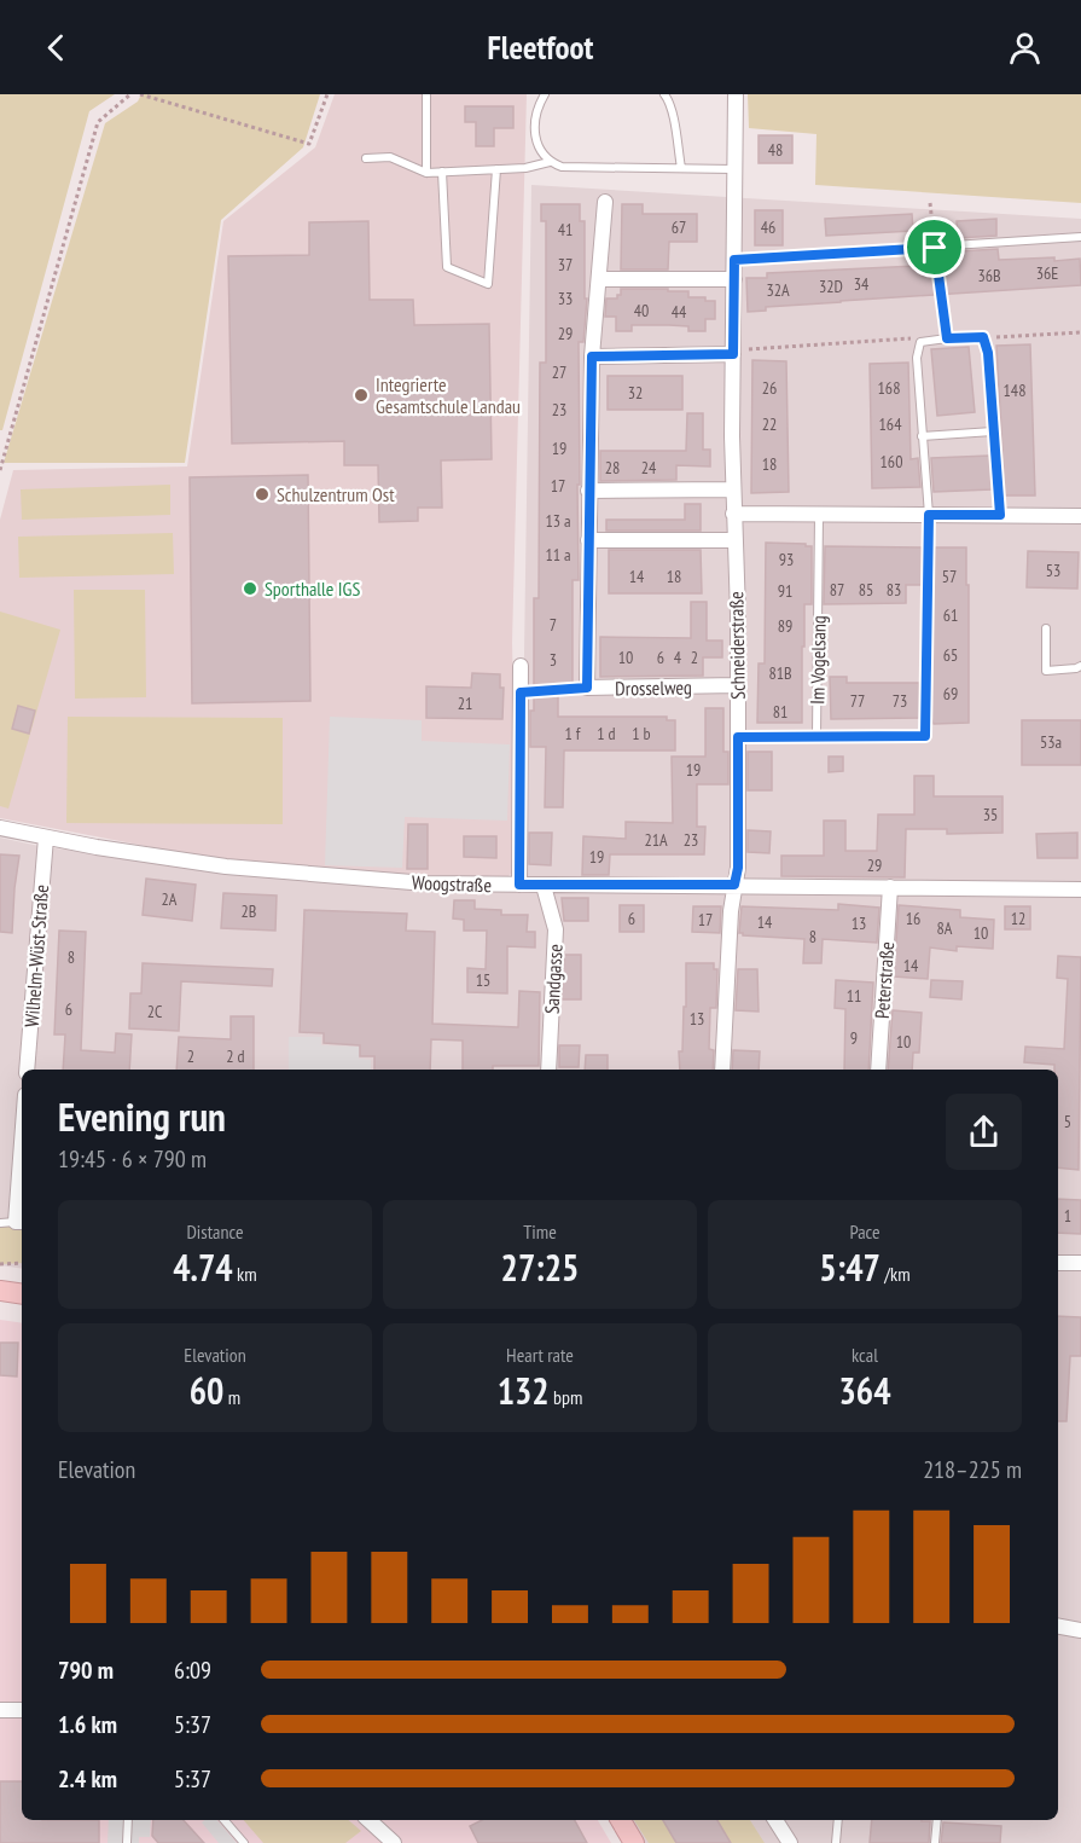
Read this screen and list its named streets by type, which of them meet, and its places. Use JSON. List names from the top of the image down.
{
  "streets": {
    "street": [
      "Schneiderstraße",
      "Drosselweg",
      "Woogstraße",
      "Wilhelm-Wüst-Straße",
      "Sandgasse",
      "Peterstraße"
    ],
    "lane": ["Im Vogelsang"]
  },
  "crossings": [
    ["Schneiderstraße", "Drosselweg"],
    ["Schneiderstraße", "Woogstraße"],
    ["Woogstraße", "Wilhelm-Wüst-Straße"],
    ["Woogstraße", "Sandgasse"],
    ["Woogstraße", "Peterstraße"]
  ],
  "places": ["Integrierte Gesamtschule Landau", "Schulzentrum Ost", "Sporthalle IGS"],
  "house_numbers": [
    "48",
    "67",
    "46",
    "41",
    "37",
    "36E",
    "36B",
    "34",
    "32D",
    "32A",
    "33",
    "40",
    "44",
    "29",
    "27",
    "26",
    "168",
    "148",
    "32",
    "23",
    "22",
    "164",
    "19",
    "160",
    "18",
    "28",
    "24",
    "17",
    "13 a",
    "11 a",
    "93",
    "53",
    "14",
    "18",
    "57",
    "87",
    "85",
    "83",
    "91",
    "61",
    "7",
    "89",
    "65",
    "10",
    "6",
    "4",
    "2",
    "3",
    "81B",
    "69",
    "77",
    "73",
    "21",
    "81",
    "1 f",
    "1 d",
    "1 b",
    "53a",
    "19",
    "35",
    "21A",
    "23",
    "19",
    "29",
    "2A",
    "2B",
    "6",
    "16",
    "12",
    "17",
    "14",
    "13",
    "8A",
    "10",
    "8",
    "8",
    "14",
    "15",
    "11",
    "6",
    "2C",
    "13",
    "9",
    "10",
    "2",
    "2 d",
    "5",
    "1"
  ],
  "page": {
    "header": "Fleetfoot",
    "heading": ["Evening run", "19:45 · 6 × 790 m"],
    "stats": [
      ["Distance", "4.74 km"],
      ["Time", "27:25"],
      ["Pace", "5:47 /km"],
      ["Elevation", "60 m"],
      ["Heart rate", "132 bpm"],
      ["kcal", "364"]
    ],
    "chart": ["Elevation", "218–225 m"],
    "list": [
      {
        "name": "790 m",
        "note": "6:09"
      },
      {
        "name": "1.6 km",
        "note": "5:37"
      },
      {
        "name": "2.4 km",
        "note": "5:37"
      }
    ]
  }
}
